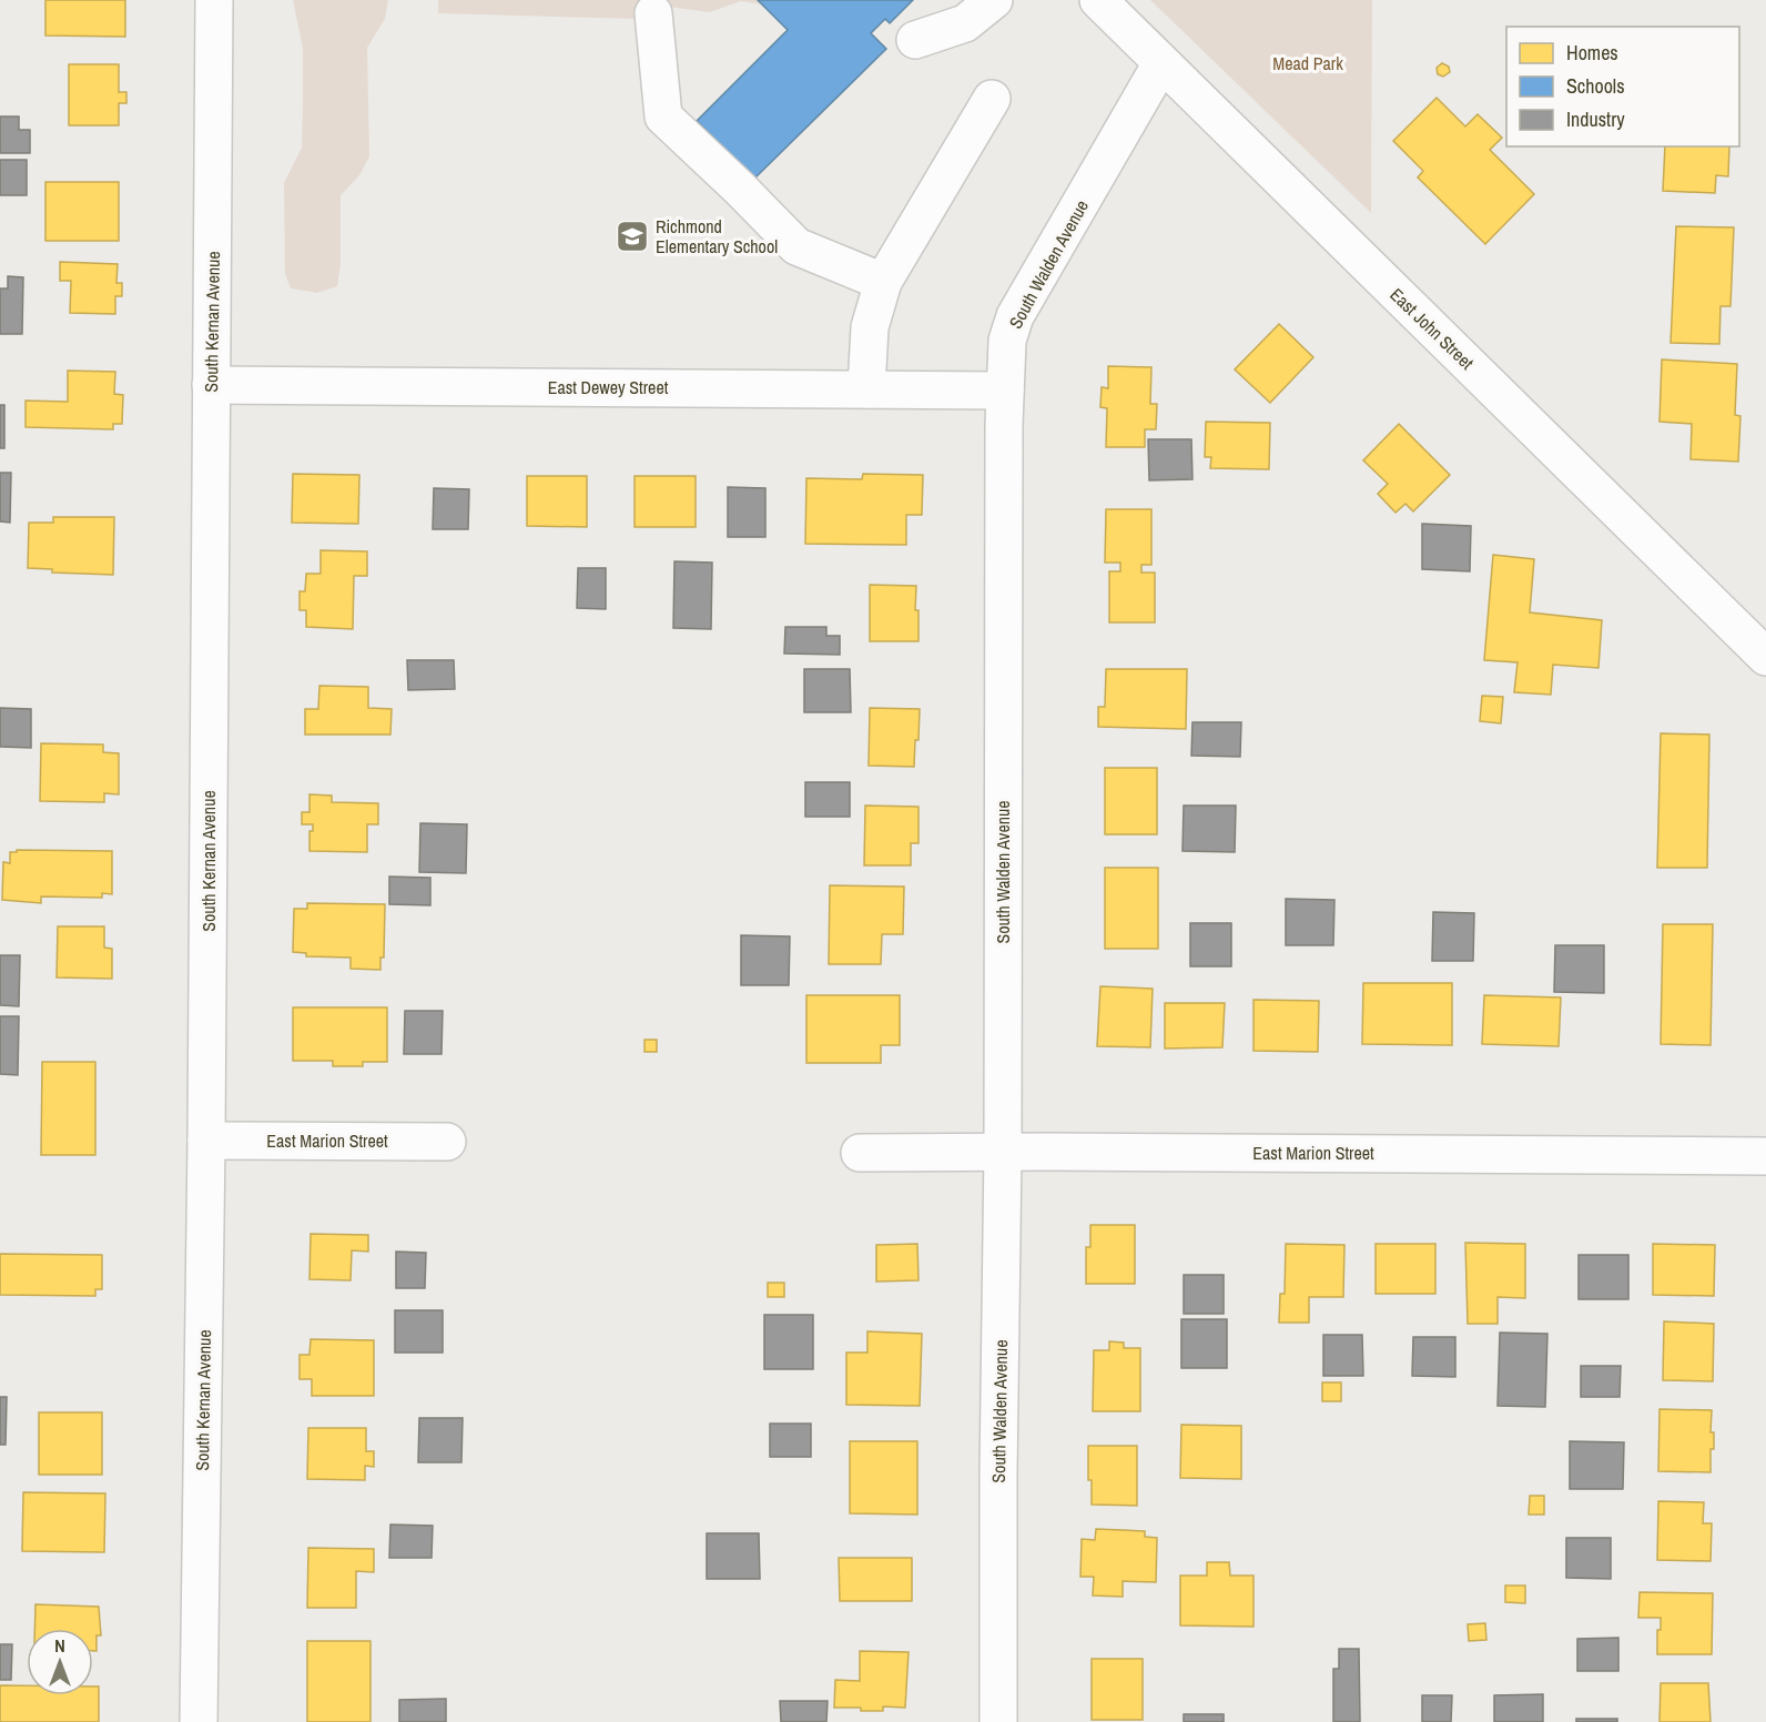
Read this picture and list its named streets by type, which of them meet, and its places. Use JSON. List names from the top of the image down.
{
  "streets": {
    "street": [
      "South Walden Avenue",
      "South Kernan Avenue",
      "East John Street",
      "East Dewey Street",
      "East Marion Street"
    ]
  },
  "crossings": [
    ["South Walden Avenue", "East John Street"],
    ["South Walden Avenue", "East Dewey Street"],
    ["South Walden Avenue", "East Marion Street"],
    ["South Kernan Avenue", "East Dewey Street"],
    ["South Kernan Avenue", "East Marion Street"]
  ],
  "parks": ["Mead Park"],
  "places": {
    "school or university": ["Richmond Elementary School"]
  },
  "legend": ["Homes", "Schools", "Industry"],
  "north": "top"
}
